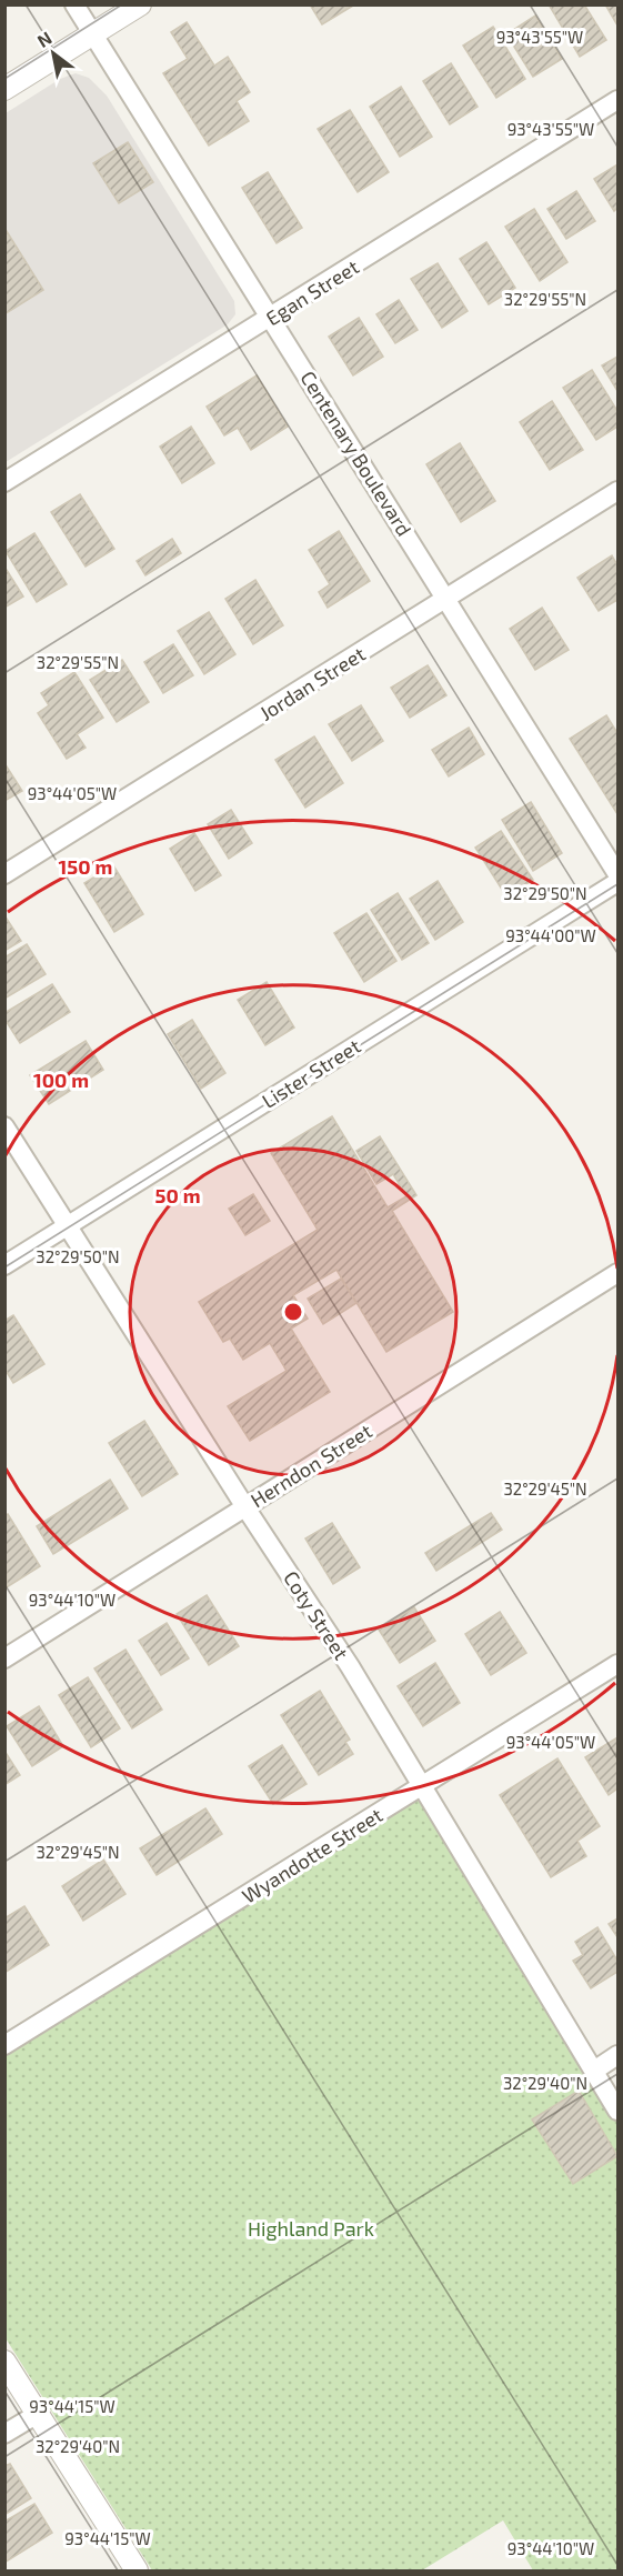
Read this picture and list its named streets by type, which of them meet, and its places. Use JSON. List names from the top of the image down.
{
  "streets": {
    "street": [
      "Egan Street",
      "Centenary Boulevard",
      "Jordan Street",
      "Lister Street",
      "Herndon Street",
      "Coty Street",
      "Wyandotte Street"
    ]
  },
  "crossings": [
    ["Egan Street", "Centenary Boulevard"],
    ["Centenary Boulevard", "Jordan Street"],
    ["Lister Street", "Coty Street"],
    ["Herndon Street", "Coty Street"],
    ["Coty Street", "Wyandotte Street"]
  ],
  "parks": ["Highland Park"],
  "north": "top left",
  "coordinates": [
    "93°43'55\"W",
    "32°29'55\"N",
    "93°44'05\"W",
    "32°29'50\"N",
    "93°44'00\"W",
    "32°29'45\"N",
    "93°44'10\"W",
    "32°29'40\"N",
    "93°44'15\"W"
  ],
  "rings": ["150 m", "100 m", "50 m"]
}
